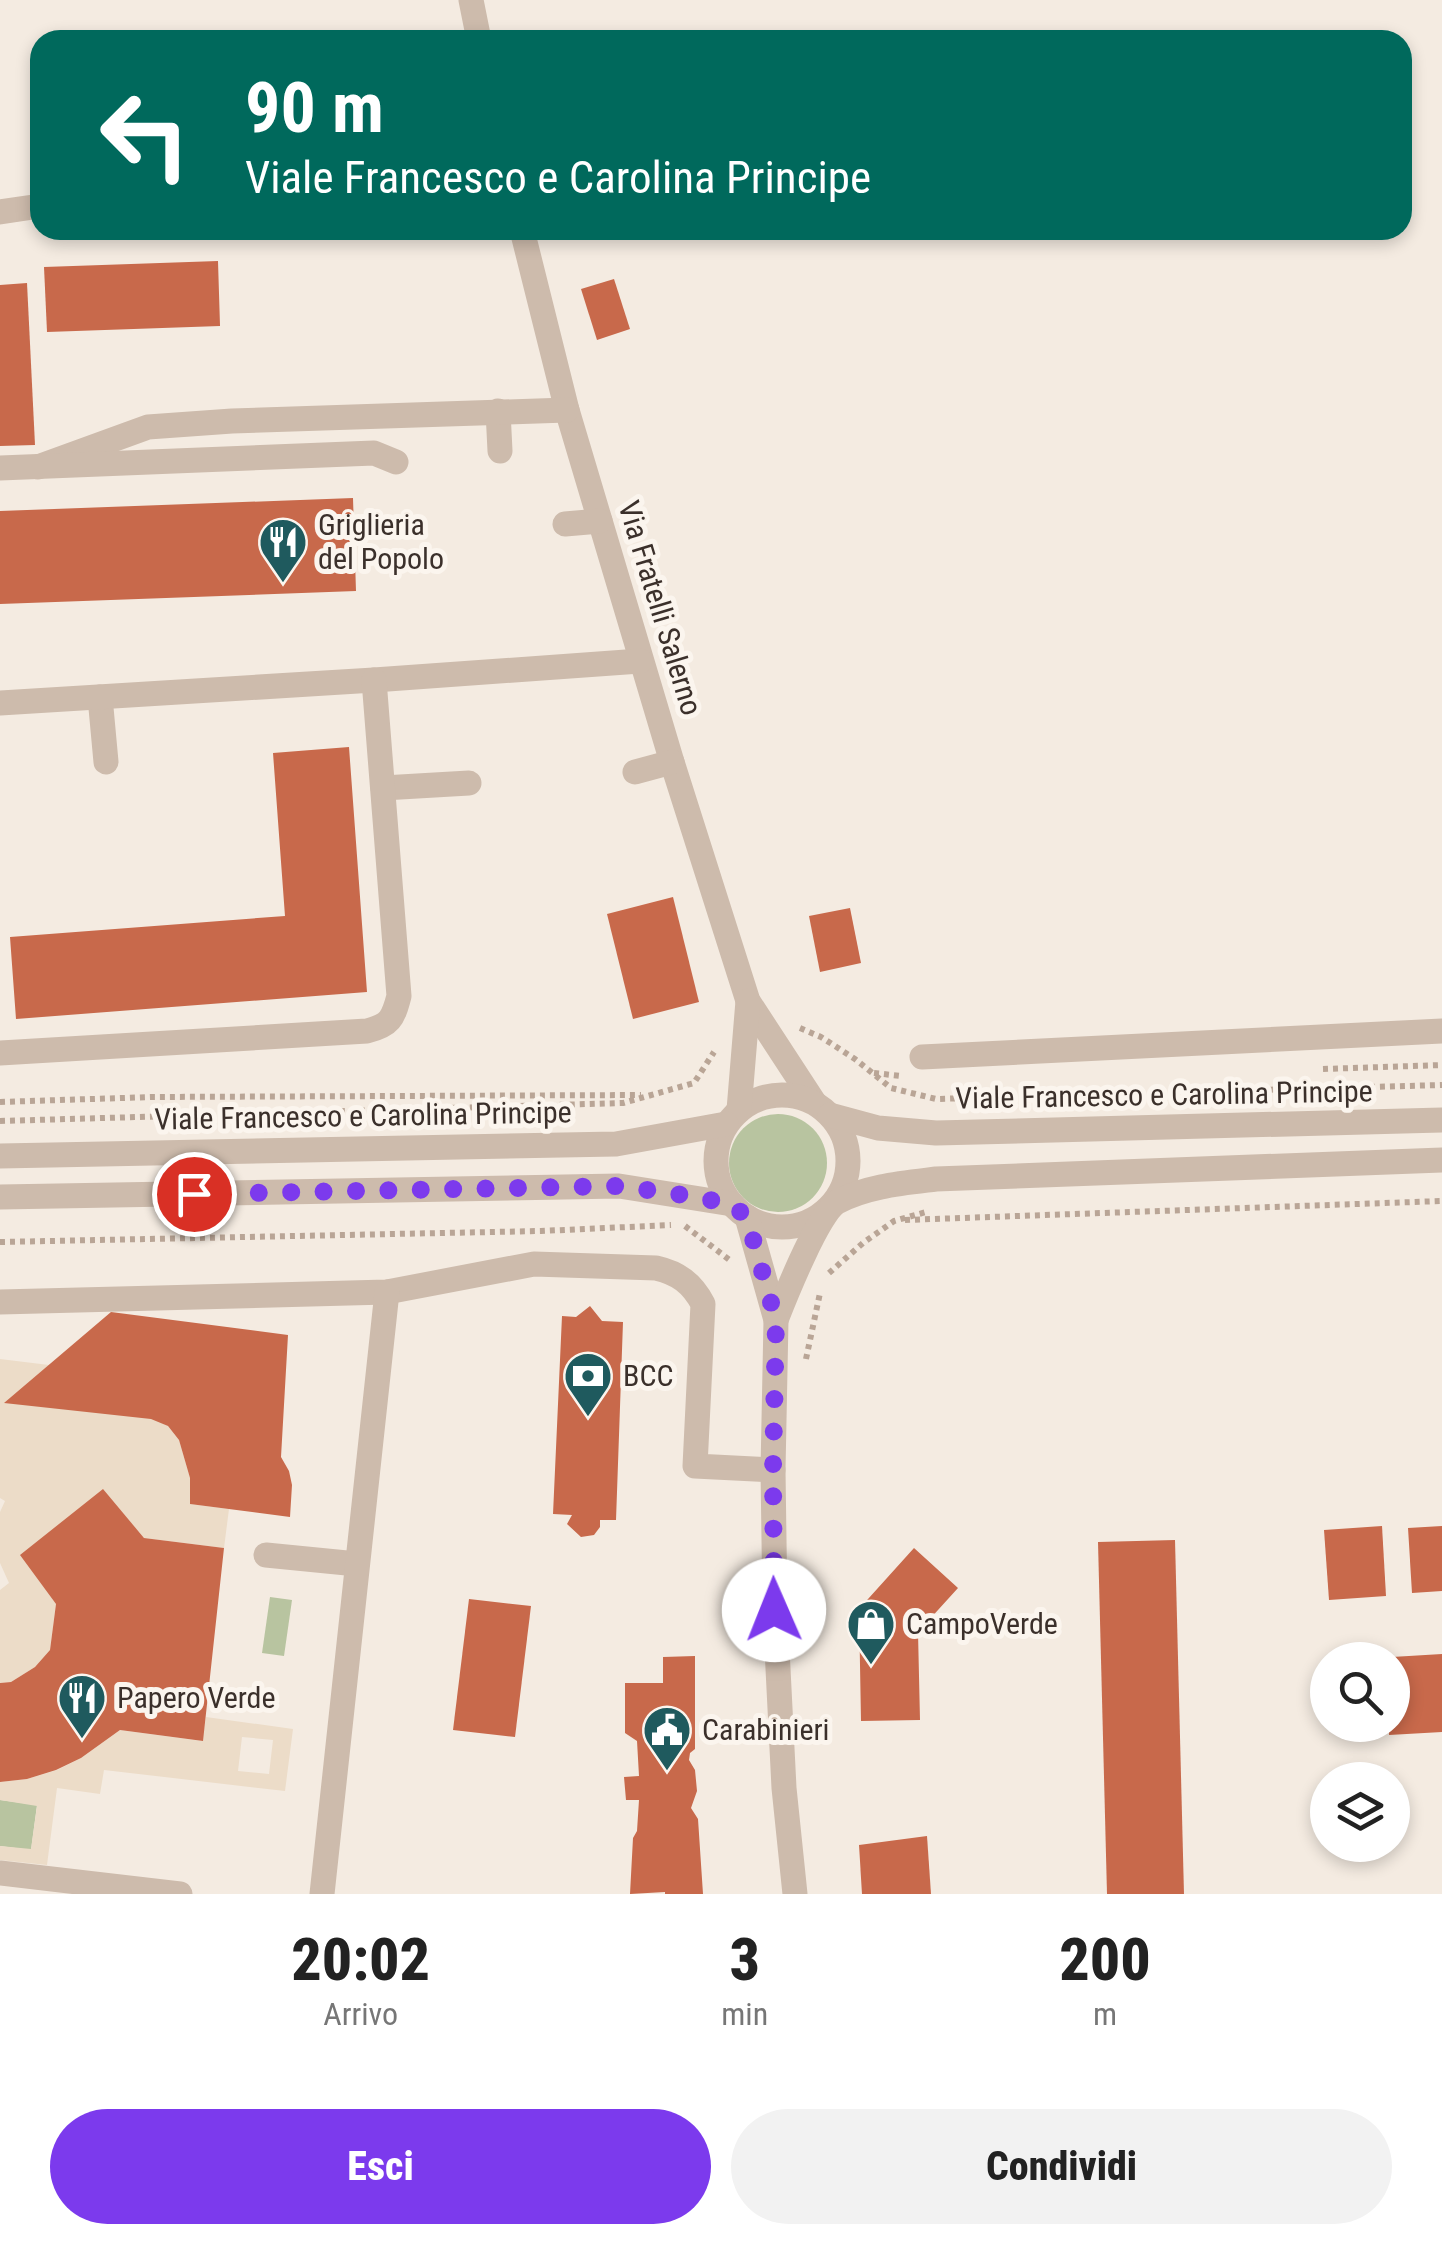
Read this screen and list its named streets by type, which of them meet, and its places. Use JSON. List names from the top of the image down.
{
  "streets": {
    "street": ["Via Fratelli Salerno", "Viale Francesco e Carolina Principe"]
  },
  "crossings": [
    ["Via Fratelli Salerno", "Viale Francesco e Carolina Principe"]
  ],
  "places": {
    "restaurant": ["Griglieria del Popolo", "Papero Verde"],
    "bank": ["BCC"],
    "shop": ["CampoVerde"],
    "public building": ["Carabinieri"]
  },
  "page": {
    "turn": ["90 m", "Viale Francesco e Carolina Principe"],
    "eta": [
      "20:02",
      "Arrivo",
      "3",
      "min",
      "200",
      "m"
    ],
    "buttons": ["Esci", "Condividi"]
  }
}
